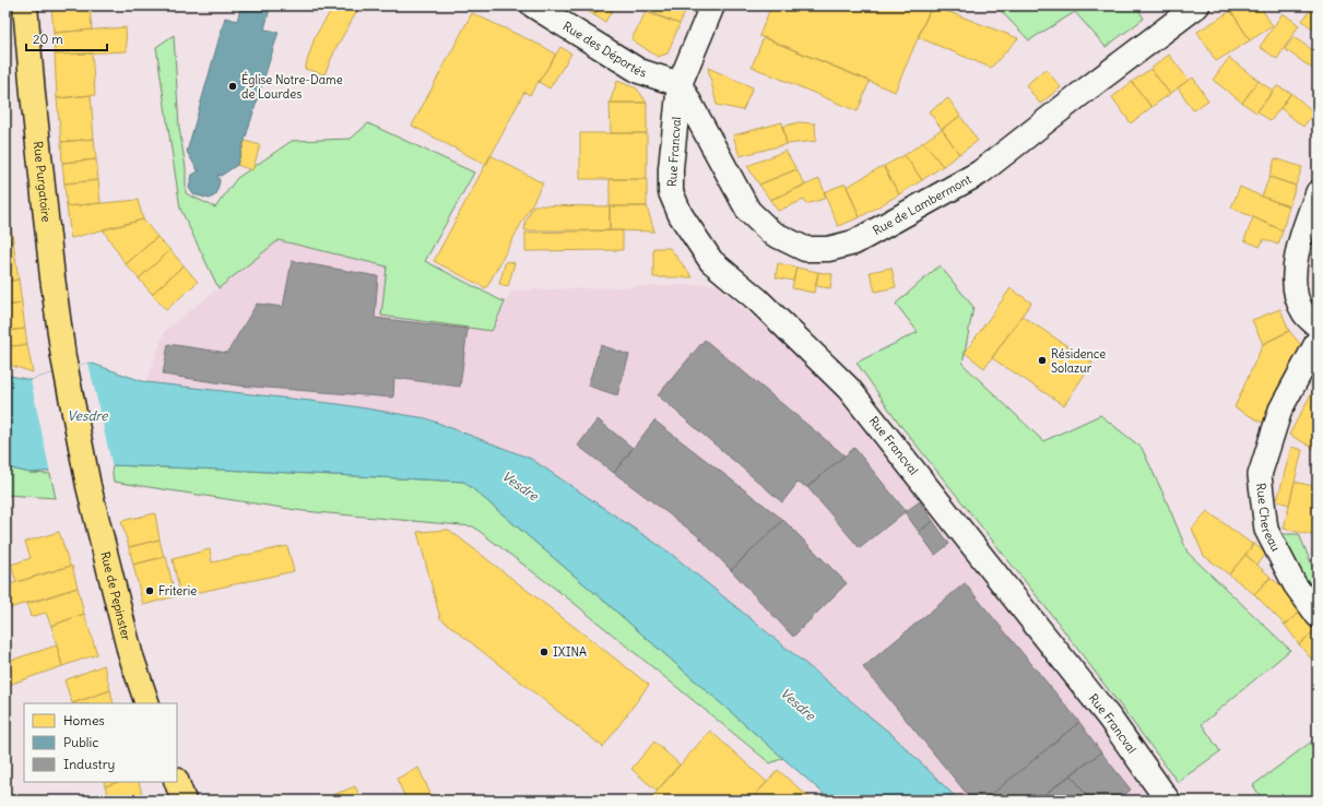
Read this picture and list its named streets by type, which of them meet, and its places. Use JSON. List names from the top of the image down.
{
  "streets": {
    "main road": ["Rue Purgatoire", "Rue de Pepinster"],
    "street": [
      "Rue des Déportés",
      "Rue Francval",
      "Rue de Lambermont",
      "Rue Chereau"
    ]
  },
  "crossings": [
    ["Rue des Déportés", "Rue Francval"],
    ["Rue des Déportés", "Rue de Lambermont"],
    ["Rue Francval", "Rue de Lambermont"],
    ["Rue Purgatoire", "Rue de Pepinster"]
  ],
  "water": ["Vesdre"],
  "places": [
    "Église Notre-Dame de Lourdes",
    "Résidence Solazur",
    "Friterie",
    "IXINA"
  ],
  "legend": ["Homes", "Public", "Industry"],
  "scale_bar": "20 m"
}
